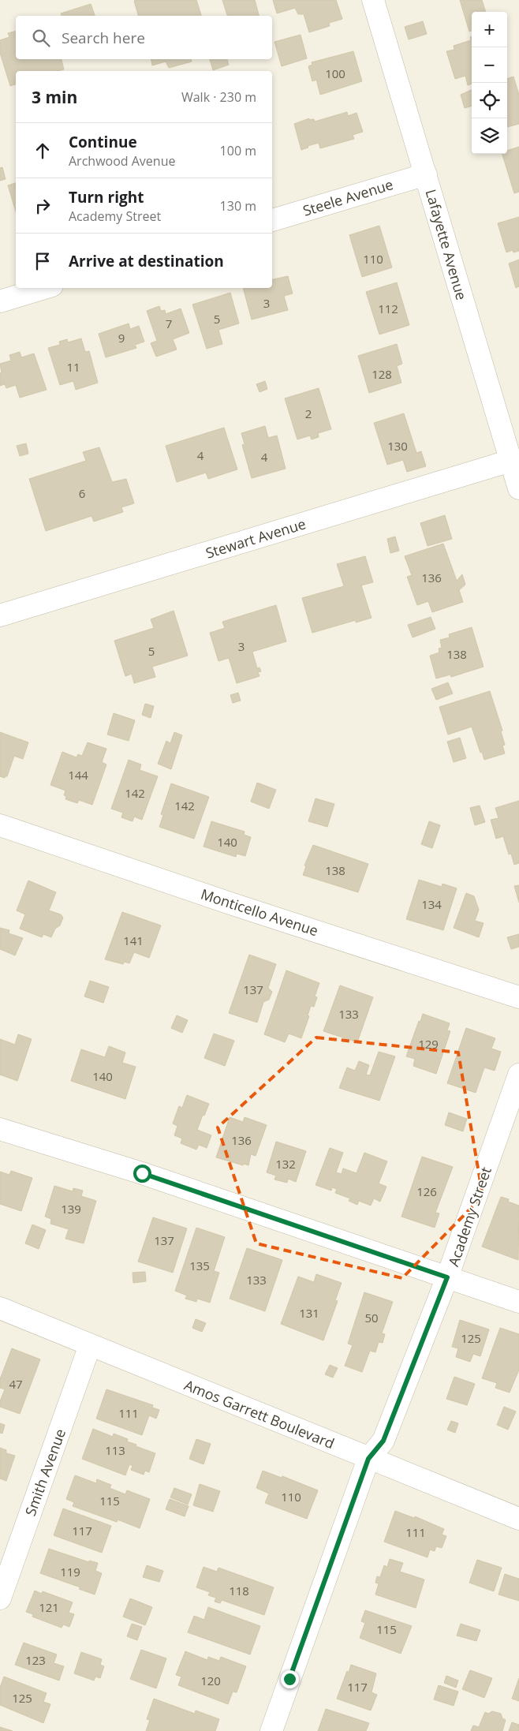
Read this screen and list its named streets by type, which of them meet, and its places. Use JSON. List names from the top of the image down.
{
  "streets": {
    "street": [
      "Steele Avenue",
      "Lafayette Avenue",
      "Stewart Avenue",
      "Monticello Avenue",
      "Academy Street",
      "Amos Garrett Boulevard",
      "Smith Avenue"
    ]
  },
  "crossings": [
    ["Steele Avenue", "Lafayette Avenue"],
    ["Lafayette Avenue", "Stewart Avenue"],
    ["Academy Street", "Amos Garrett Boulevard"],
    ["Amos Garrett Boulevard", "Smith Avenue"]
  ],
  "house_numbers": [
    "100",
    "110",
    "3",
    "112",
    "5",
    "7",
    "9",
    "11",
    "128",
    "2",
    "130",
    "4",
    "4",
    "6",
    "136",
    "3",
    "5",
    "138",
    "144",
    "142",
    "142",
    "140",
    "138",
    "134",
    "141",
    "137",
    "133",
    "129",
    "140",
    "136",
    "132",
    "126",
    "139",
    "137",
    "135",
    "133",
    "131",
    "50",
    "125",
    "47",
    "111",
    "113",
    "110",
    "115",
    "117",
    "111",
    "119",
    "118",
    "121",
    "115",
    "123",
    "120",
    "117",
    "125"
  ],
  "page": {
    "map_buttons": ["+", "−"],
    "search": "Search here",
    "heading": ["3 min", "Walk · 230 m"],
    "list": [
      ["Continue", "Archwood Avenue", "100 m"],
      ["Turn right", "Academy Street", "130 m"],
      "Arrive at destination"
    ]
  }
}
